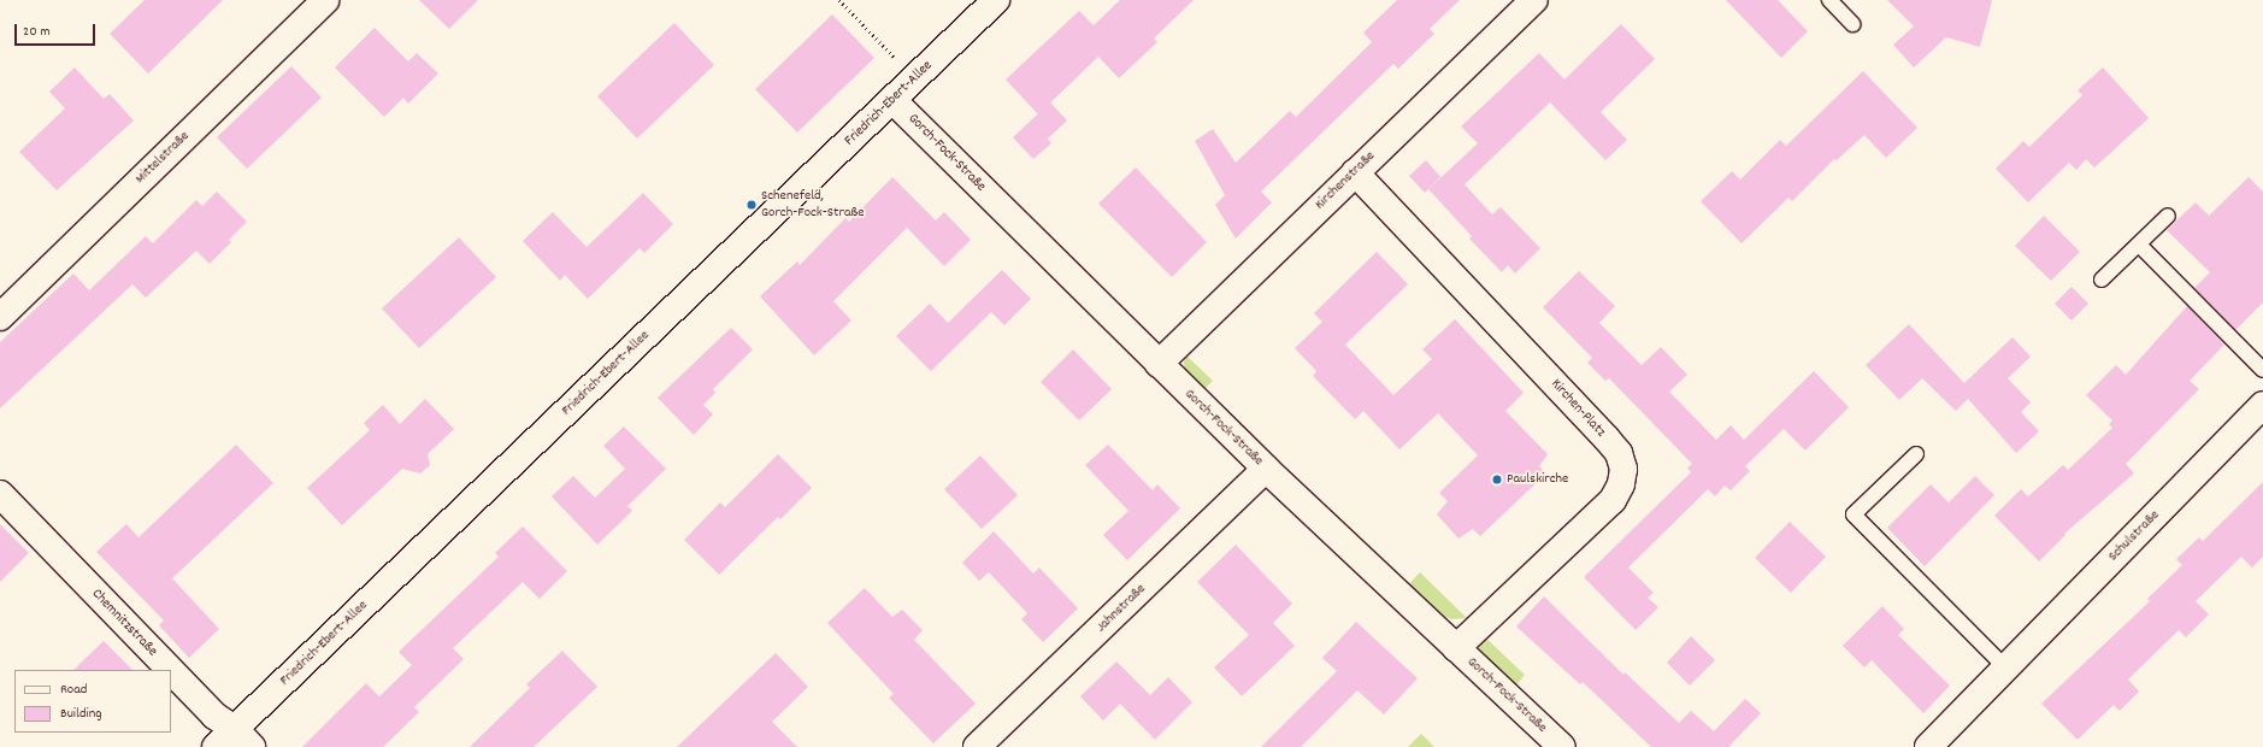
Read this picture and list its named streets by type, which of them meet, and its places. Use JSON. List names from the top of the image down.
{
  "streets": {
    "street": [
      "Friedrich-Ebert-Allee",
      "Gorch-Fock-Straße",
      "Mittelstraße",
      "Kirchenstraße",
      "Kirchen-Platz",
      "Schulstraße",
      "Jahnstraße",
      "Chemnitzstraße"
    ]
  },
  "crossings": [
    ["Friedrich-Ebert-Allee", "Gorch-Fock-Straße"],
    ["Friedrich-Ebert-Allee", "Chemnitzstraße"],
    ["Gorch-Fock-Straße", "Kirchenstraße"],
    ["Gorch-Fock-Straße", "Kirchen-Platz"],
    ["Gorch-Fock-Straße", "Jahnstraße"],
    ["Kirchenstraße", "Kirchen-Platz"]
  ],
  "places": ["Schenefeld, Gorch-Fock-Straße", "Paulskirche"],
  "legend": ["Road", "Building"],
  "scale_bar": "20 m"
}
